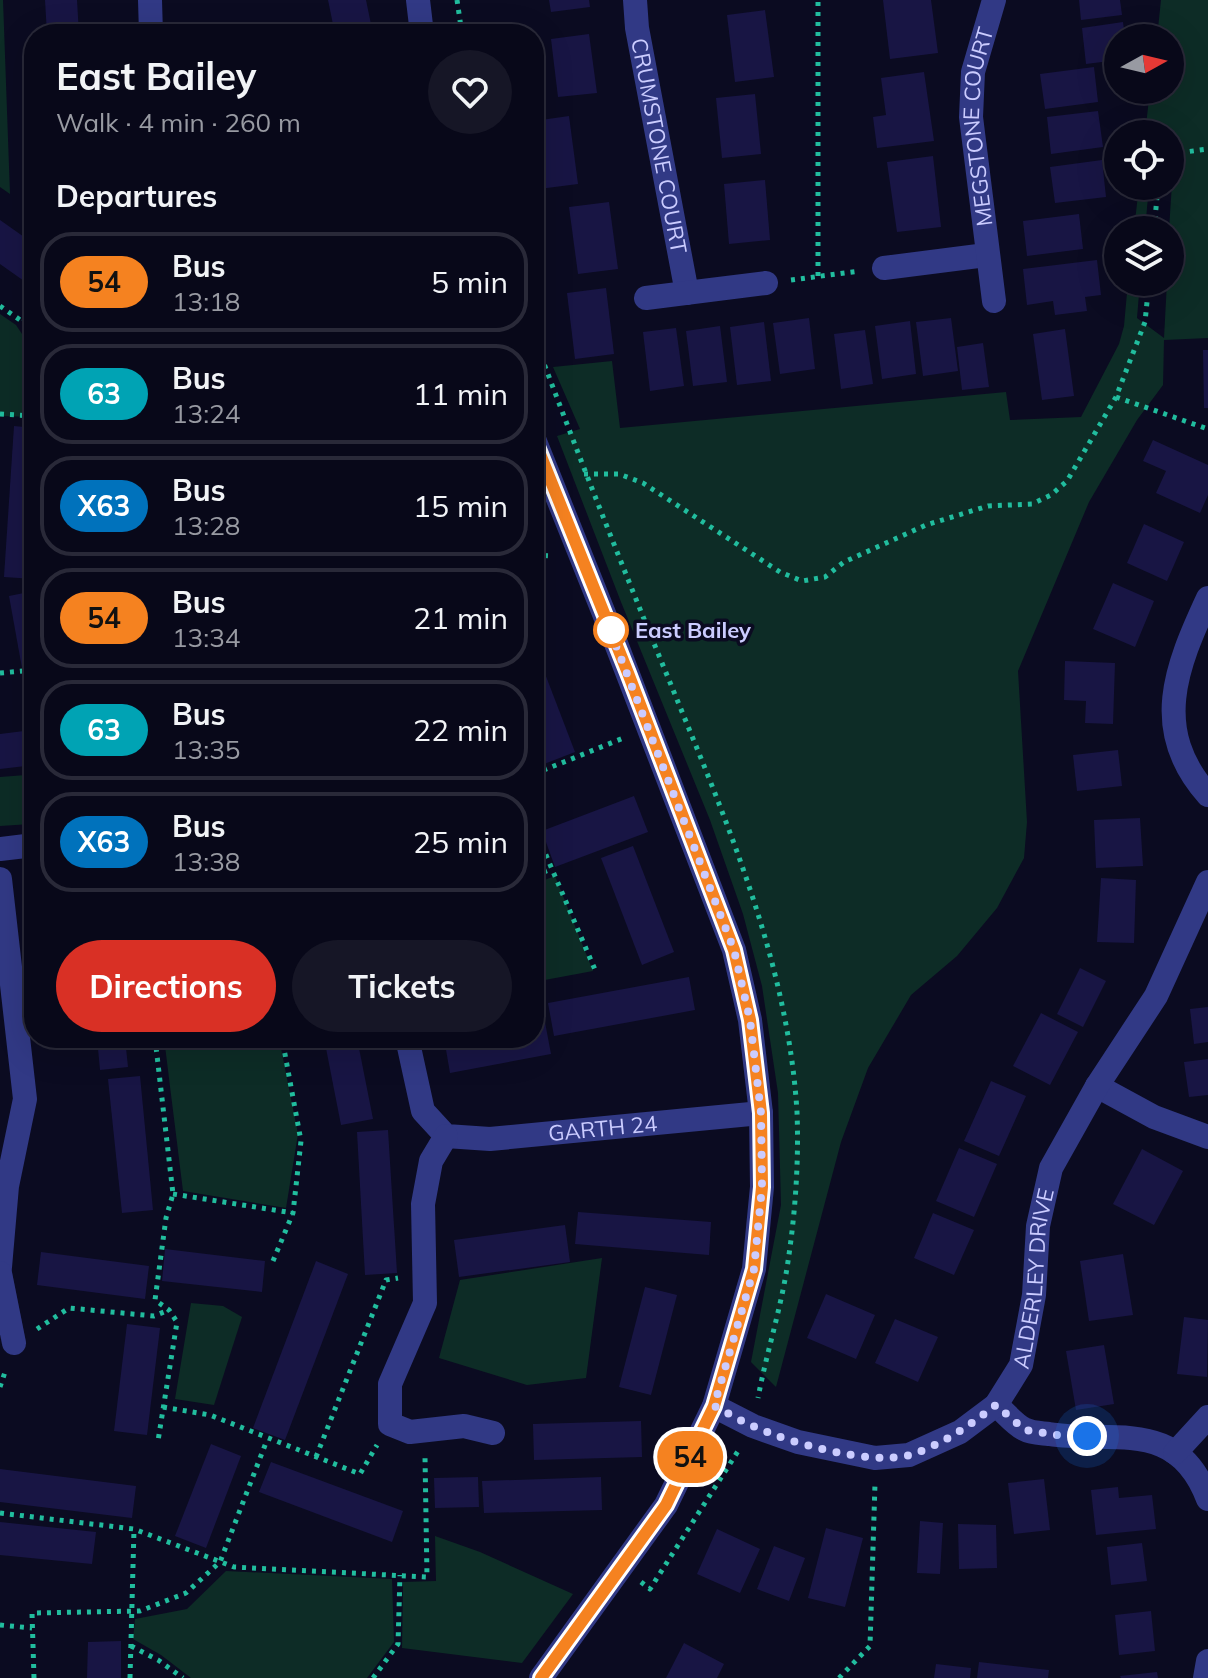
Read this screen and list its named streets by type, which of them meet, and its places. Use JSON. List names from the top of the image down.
{
  "streets": {
    "street": [
      "MEGSTONE COURT",
      "CRUMSTONE COURT",
      "GARTH 24",
      "ALDERLEY DRIVE"
    ]
  },
  "places": ["East Bailey"],
  "lines": ["bus line 54"],
  "north": "right",
  "page": {
    "on_map": "54",
    "heading": [
      ["East Bailey", "Walk · 4 min · 260 m"],
      "Departures"
    ],
    "list": [
      {
        "mark": "54",
        "name": "Bus",
        "note": "13:18",
        "value": "5 min"
      },
      {
        "mark": "63",
        "name": "Bus",
        "note": "13:24",
        "value": "11 min"
      },
      {
        "mark": "X63",
        "name": "Bus",
        "note": "13:28",
        "value": "15 min"
      },
      {
        "mark": "54",
        "name": "Bus",
        "note": "13:34",
        "value": "21 min"
      },
      {
        "mark": "63",
        "name": "Bus",
        "note": "13:35",
        "value": "22 min"
      },
      {
        "mark": "X63",
        "name": "Bus",
        "note": "13:38",
        "value": "25 min"
      }
    ],
    "buttons": ["Directions", "Tickets"]
  }
}
